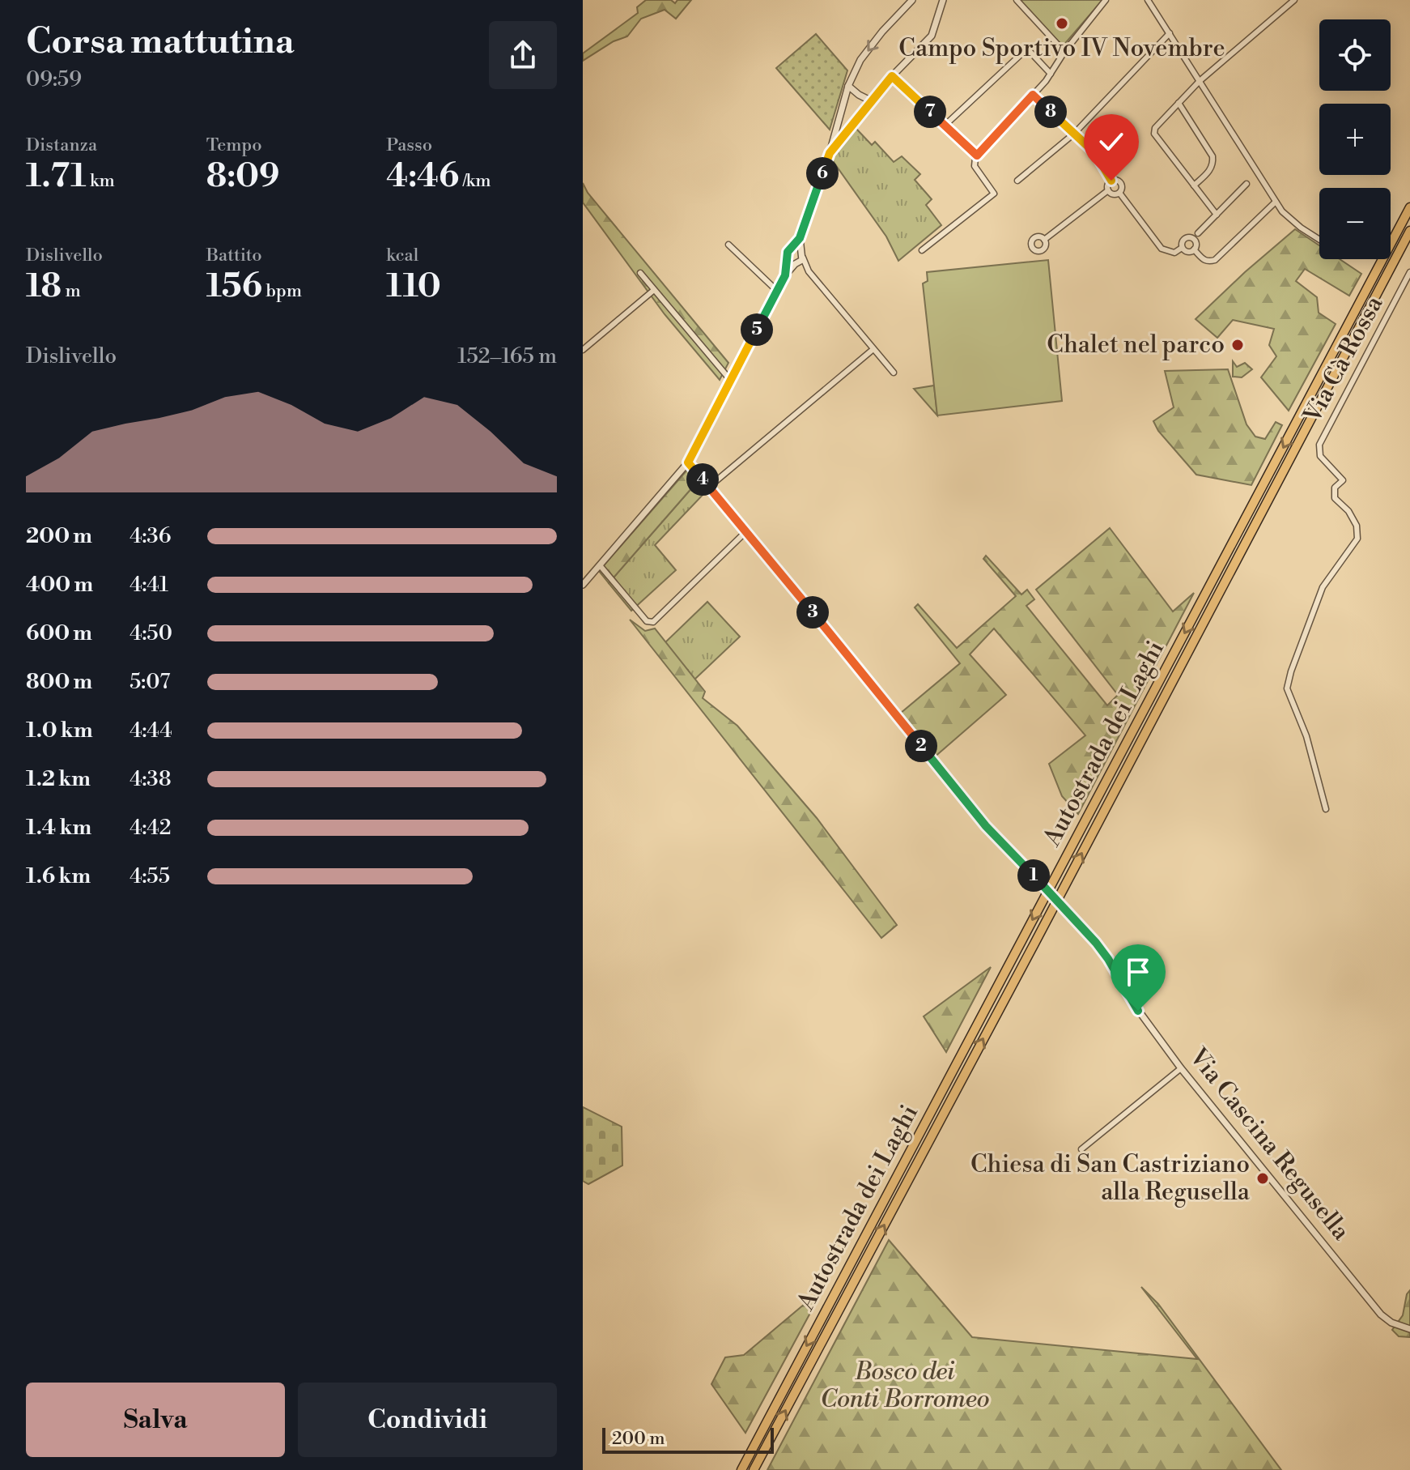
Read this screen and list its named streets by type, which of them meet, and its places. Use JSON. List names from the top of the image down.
{
  "streets": {
    "highway": ["Autostrada dei Laghi"],
    "street": ["Via Cà Rossa", "Via Cascina Regusella"]
  },
  "parks": ["Bosco dei Conti Borromeo"],
  "places": ["Campo Sportivo IV Novembre", "Chalet nel parco", "Chiesa di San Castriziano alla Regusella"],
  "scale_bar": "200 m",
  "page": {
    "heading": ["Corsa mattutina", "09:59"],
    "map_buttons": ["+", "−"],
    "pins": [
      "7",
      "8",
      "6",
      "5",
      "4",
      "3",
      "2",
      "1"
    ],
    "stats": [
      ["Distanza", "1.71 km"],
      ["Tempo", "8:09"],
      ["Passo", "4:46 /km"],
      ["Dislivello", "18 m"],
      ["Battito", "156 bpm"],
      ["kcal", "110"]
    ],
    "chart": ["Dislivello", "152–165 m"],
    "list": [
      {
        "name": "200 m",
        "note": "4:36"
      },
      {
        "name": "400 m",
        "note": "4:41"
      },
      {
        "name": "600 m",
        "note": "4:50"
      },
      {
        "name": "800 m",
        "note": "5:07"
      },
      {
        "name": "1.0 km",
        "note": "4:44"
      },
      {
        "name": "1.2 km",
        "note": "4:38"
      },
      {
        "name": "1.4 km",
        "note": "4:42"
      },
      {
        "name": "1.6 km",
        "note": "4:55"
      }
    ],
    "buttons": ["Salva", "Condividi"],
    "scale": "200 m"
  }
}
